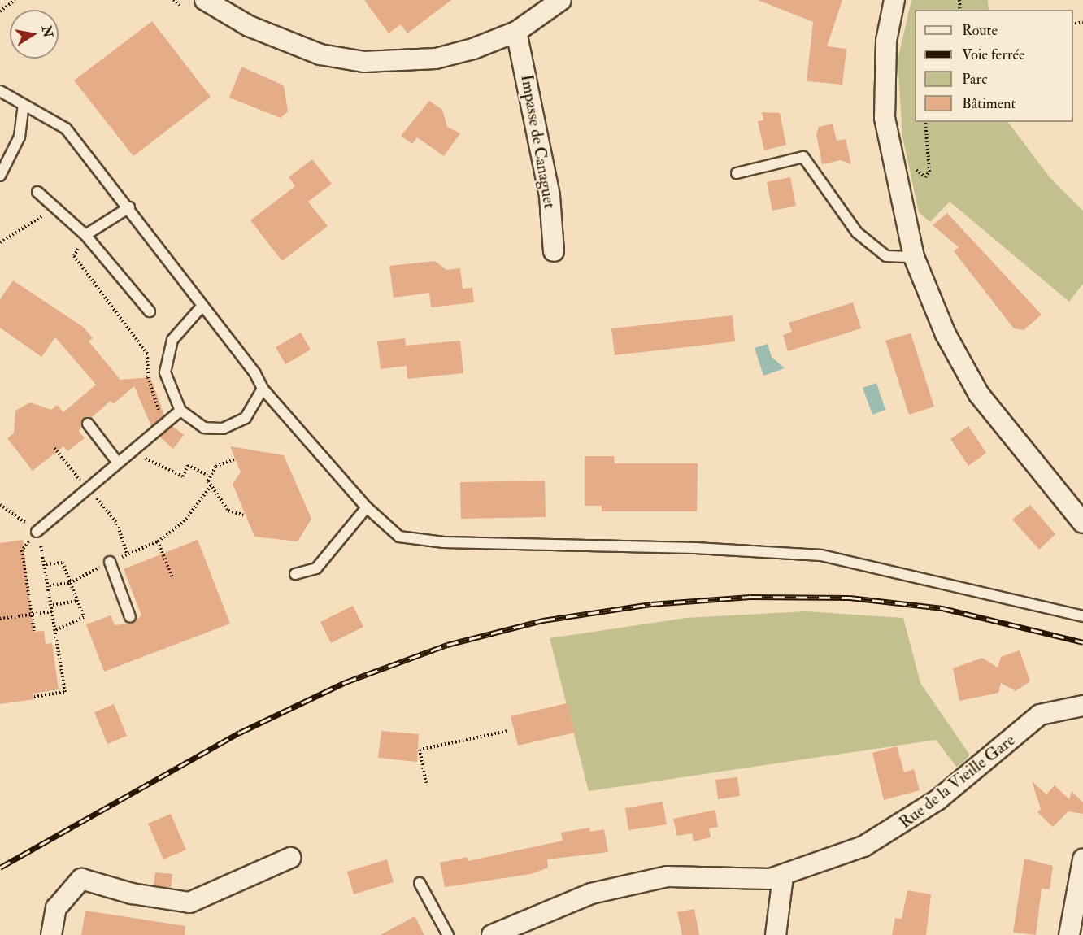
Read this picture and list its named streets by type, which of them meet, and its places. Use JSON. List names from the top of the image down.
{
  "streets": {
    "street": ["Impasse de Canaguet", "Rue de la Vieille Gare"]
  },
  "legend": [
    "Route",
    "Voie ferrée",
    "Parc",
    "Bâtiment"
  ],
  "north": "right"
}
